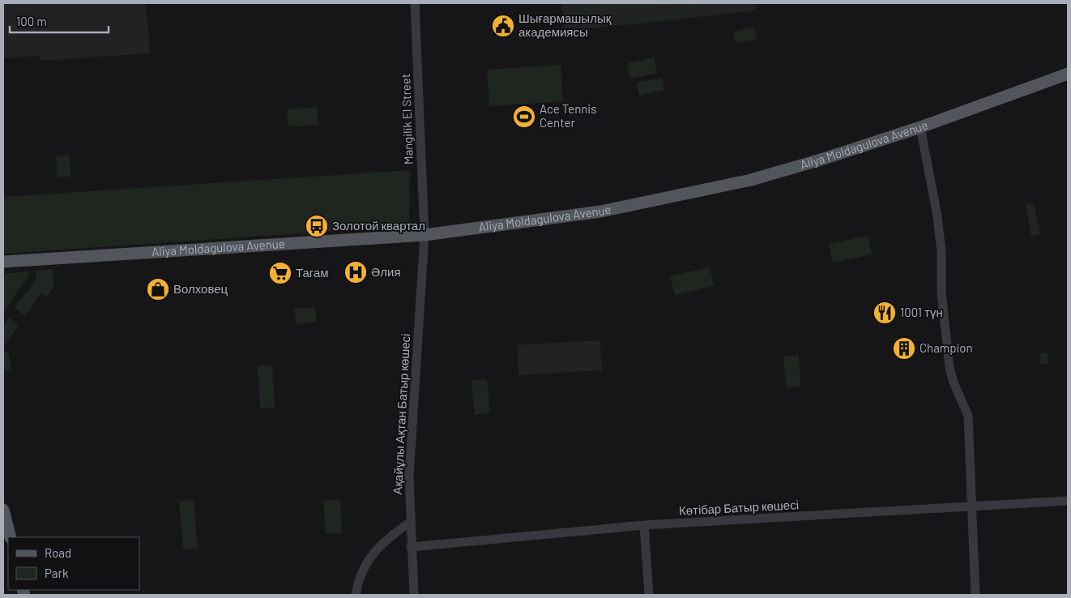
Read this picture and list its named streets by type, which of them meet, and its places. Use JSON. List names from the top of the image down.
{
  "streets": {
    "main road": ["Aliya Moldagulova Avenue"],
    "street": ["Mangilik El Street", "Ақайұлы Ақтан Батыр көшесі", "Көтібар Батыр көшесі"]
  },
  "crossings": [
    ["Mangilik El Street", "Aliya Moldagulova Avenue"],
    ["Mangilik El Street", "Ақайұлы Ақтан Батыр көшесі"],
    ["Aliya Moldagulova Avenue", "Ақайұлы Ақтан Батыр көшесі"],
    ["Ақайұлы Ақтан Батыр көшесі", "Көтібар Батыр көшесі"]
  ],
  "places": {
    "public building": ["Шығармашылық академиясы"],
    "sports": ["Ace Tennis Center"],
    "bus stop": ["Золотой квартал"],
    "hospital": ["Әлия"],
    "supermarket": ["Тагам"],
    "shop": ["Волховец"],
    "restaurant": ["1001 түн"],
    "building": ["Champion"]
  },
  "legend": ["Road", "Park"],
  "scale_bar": "100 m"
}
